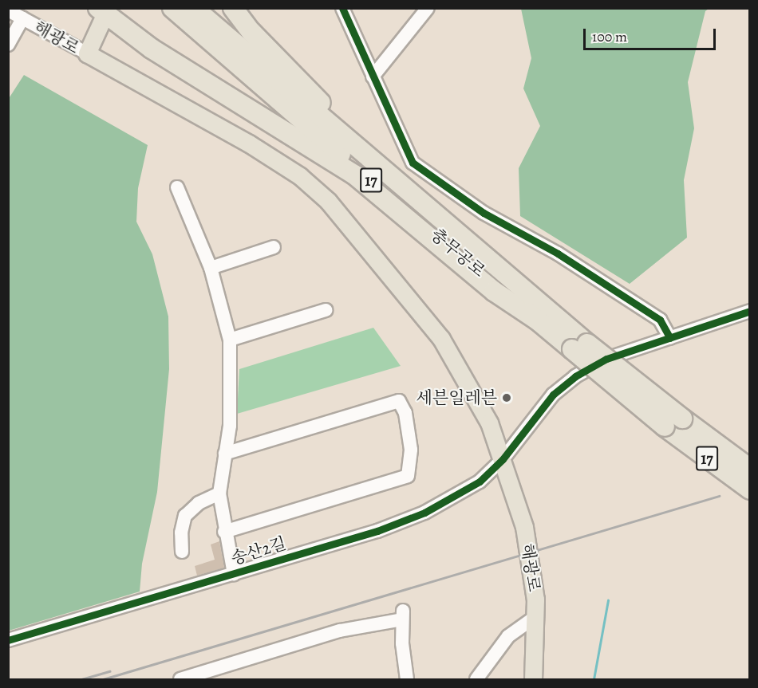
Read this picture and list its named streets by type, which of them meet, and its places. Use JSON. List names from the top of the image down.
{
  "streets": {
    "highway": ["17", "충무공로"],
    "main road": ["해광로"],
    "street": ["송산2길"]
  },
  "crossings": [
    ["해광로", "송산2길"]
  ],
  "places": ["세븐일레븐"],
  "scale_bar": "100 m"
}
